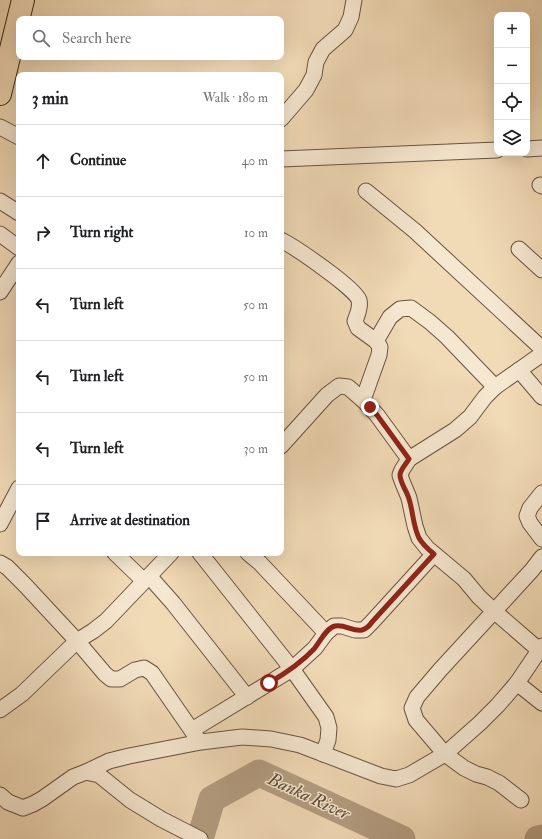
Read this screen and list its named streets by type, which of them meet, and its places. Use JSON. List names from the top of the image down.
{
  "water": ["Banka River"],
  "page": {
    "map_buttons": ["+", "−"],
    "search": "Search here",
    "heading": ["3 min", "Walk · 180 m"],
    "list": [
      ["Continue", "40 m"],
      ["Turn right", "10 m"],
      ["Turn left", "50 m"],
      ["Turn left", "50 m"],
      ["Turn left", "30 m"],
      "Arrive at destination"
    ]
  }
}
